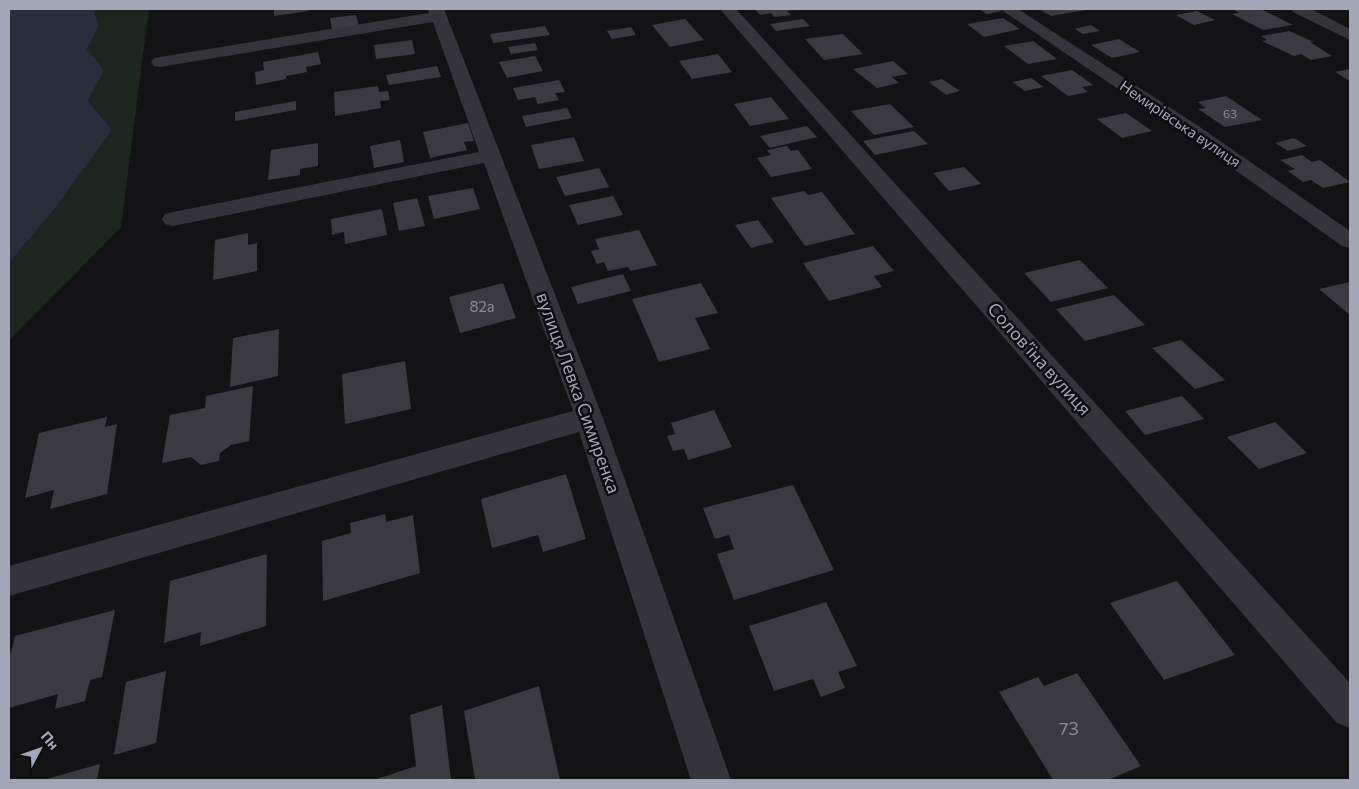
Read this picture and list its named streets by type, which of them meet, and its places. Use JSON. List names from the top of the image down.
{
  "streets": {
    "street": ["Немирівська вулиця", "Соловʼїна вулиця", "вулиця Левка Симиренка"]
  },
  "house_numbers": ["63", "82а", "73"],
  "north": "top right"
}
